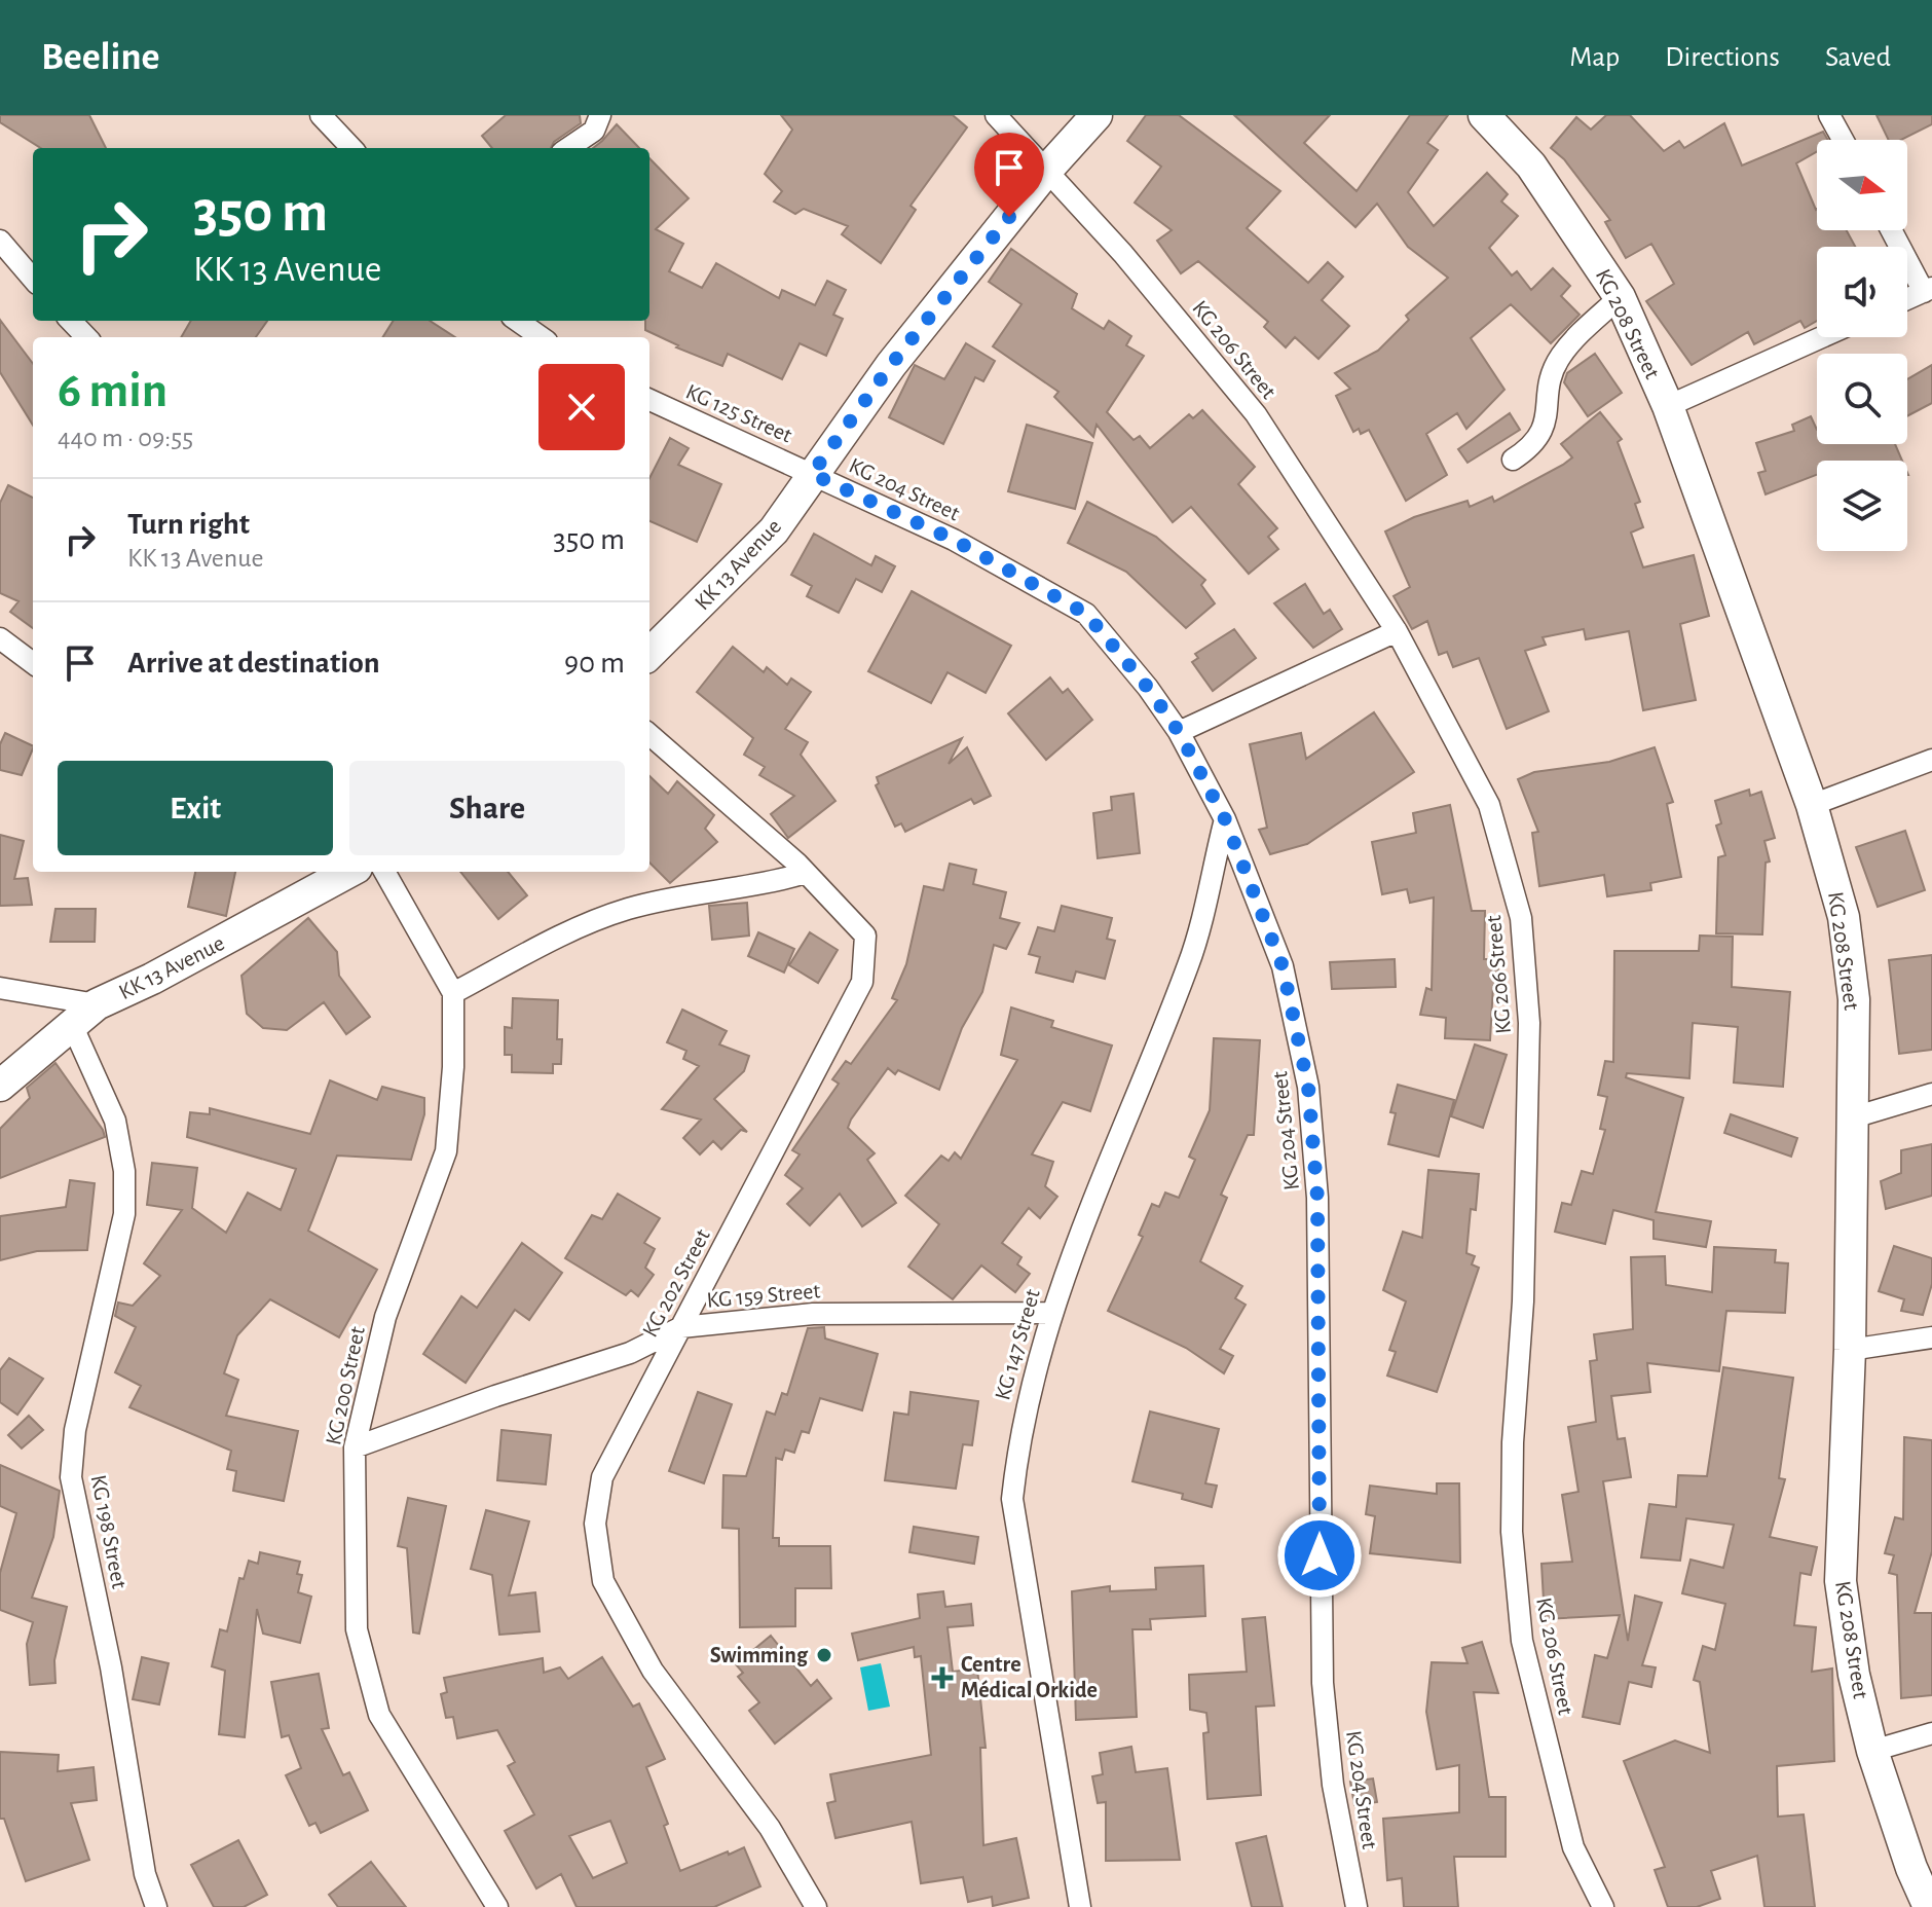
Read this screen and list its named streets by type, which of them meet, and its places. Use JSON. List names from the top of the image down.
{
  "streets": {
    "street": [
      "KG 208 Street",
      "KG 206 Street",
      "KG 125 Street",
      "KG 204 Street",
      "KK 13 Avenue",
      "KG 202 Street",
      "KG 159 Street",
      "KG 147 Street",
      "KG 200 Street",
      "KG 198 Street"
    ]
  },
  "crossings": [
    ["KG 206 Street", "KK 13 Avenue"],
    ["KG 125 Street", "KG 204 Street"],
    ["KG 125 Street", "KK 13 Avenue"],
    ["KG 204 Street", "KK 13 Avenue"],
    ["KG 204 Street", "KG 147 Street"],
    ["KK 13 Avenue", "KG 198 Street"],
    ["KG 202 Street", "KG 159 Street"],
    ["KG 159 Street", "KG 147 Street"],
    ["KG 159 Street", "KG 200 Street"]
  ],
  "places": {
    "other": ["Swimming"],
    "health": ["Centre Médical Orkide"]
  },
  "north": "right",
  "page": {
    "header": "Beeline",
    "nav": ["Map", "Directions", "Saved"],
    "turn": ["350 m", "KK 13 Avenue"],
    "heading": ["6 min", "440 m · 09:55"],
    "list": [
      {
        "name": "Turn right",
        "note": "KK 13 Avenue",
        "value": "350 m"
      },
      {
        "name": "Arrive at destination",
        "value": "90 m"
      }
    ],
    "buttons": ["Exit", "Share"]
  }
}
